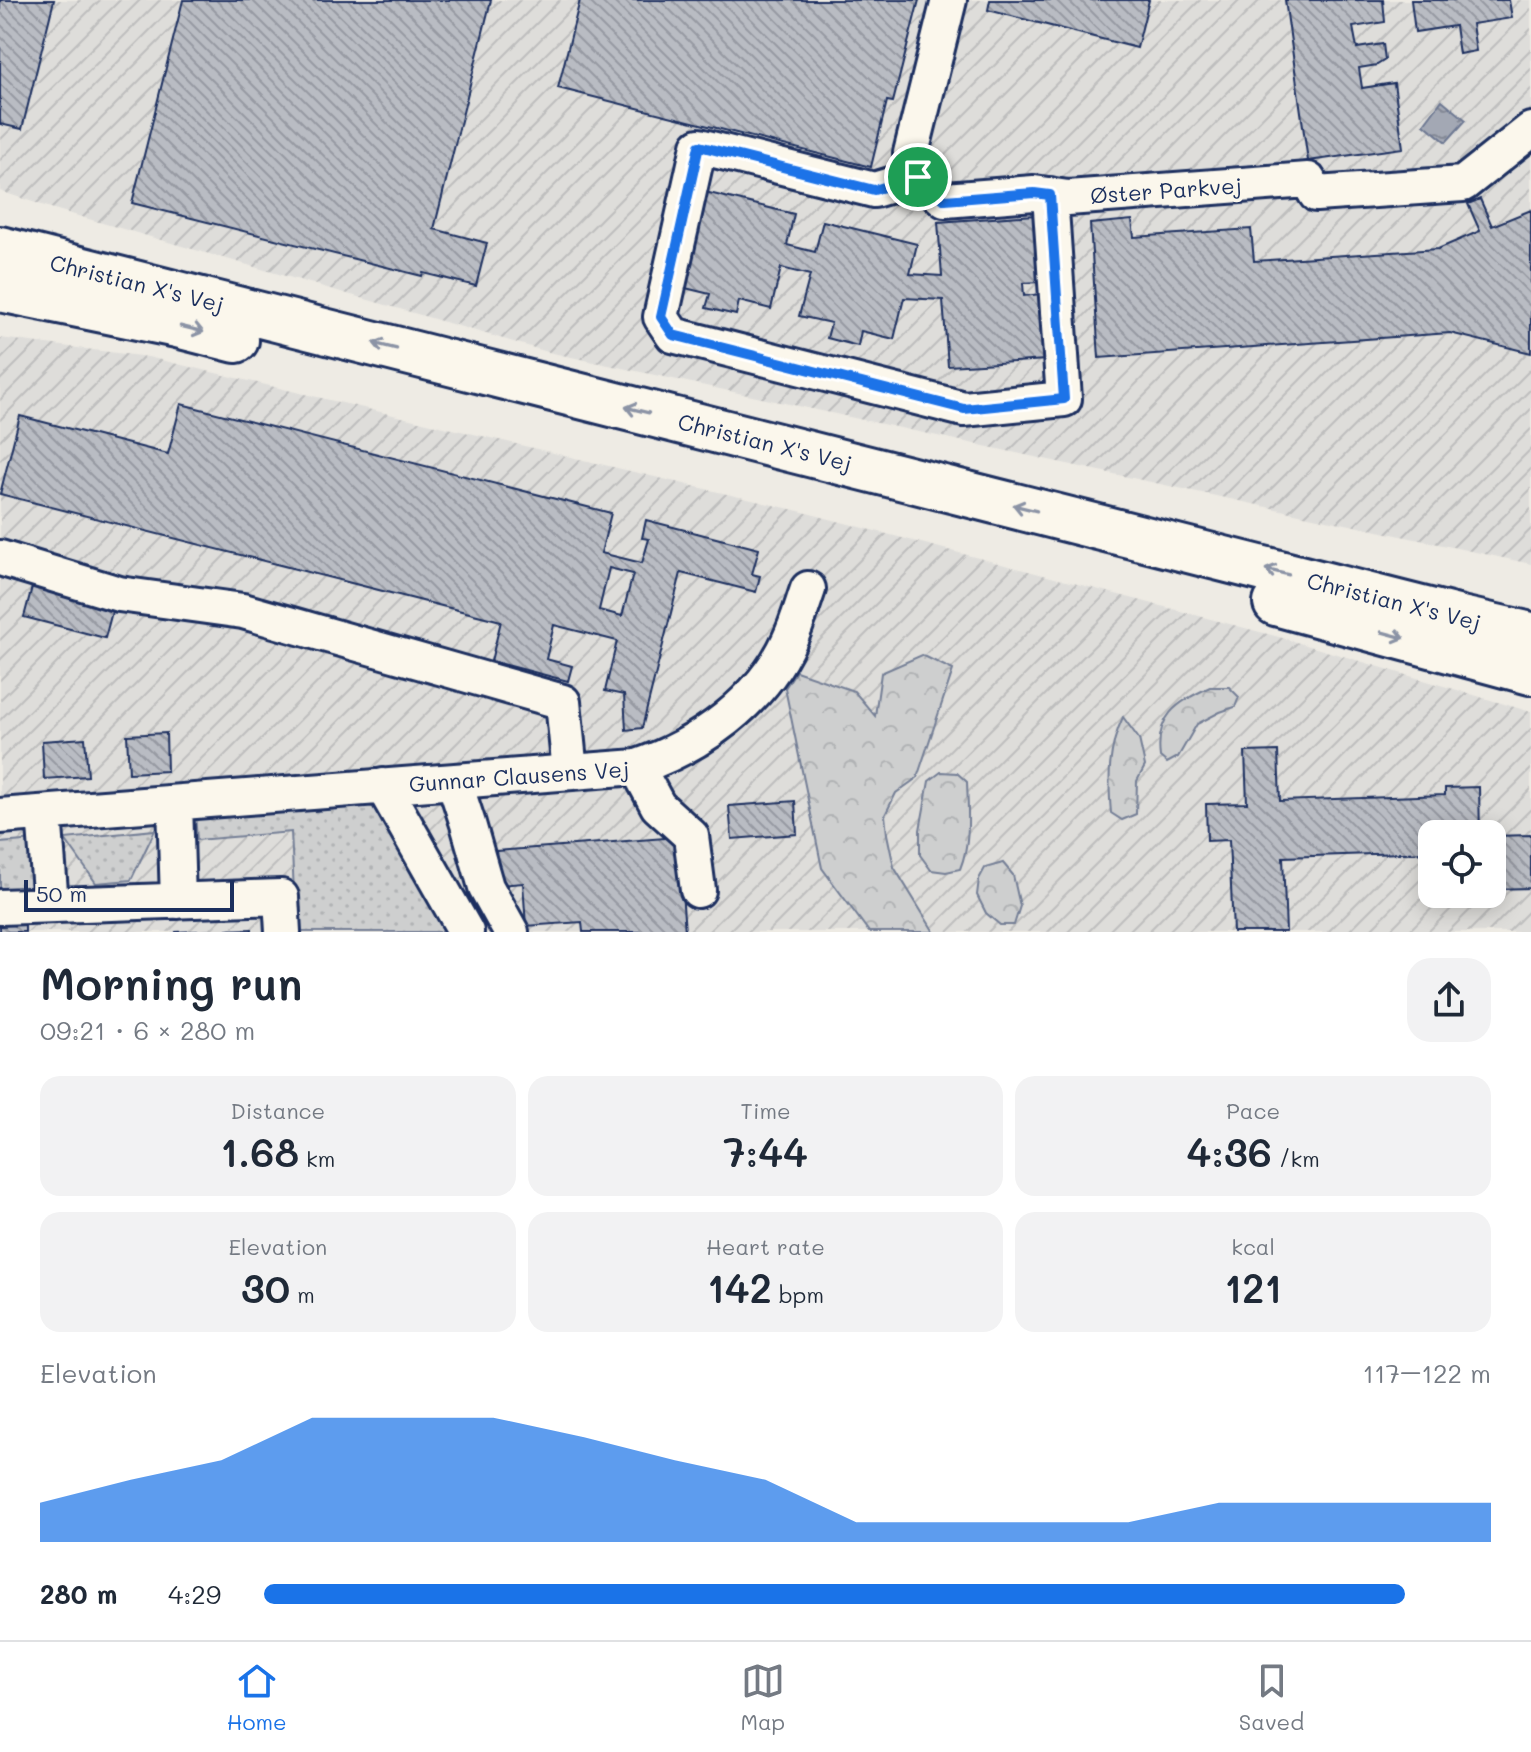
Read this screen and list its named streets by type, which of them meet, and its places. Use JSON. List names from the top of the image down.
{
  "streets": {
    "main road": ["Christian X's Vej"],
    "street": ["Øster Parkvej", "Gunnar Clausens Vej"]
  },
  "scale_bar": "50 m",
  "page": {
    "scale": "50 m",
    "heading": ["Morning run", "09:21 · 6 × 280 m"],
    "stats": [
      ["Distance", "1.68 km"],
      ["Time", "7:44"],
      ["Pace", "4:36 /km"],
      ["Elevation", "30 m"],
      ["Heart rate", "142 bpm"],
      ["kcal", "121"]
    ],
    "chart": ["Elevation", "117–122 m"],
    "list": [
      {
        "name": "280 m",
        "note": "4:29"
      }
    ],
    "tabs": ["Home", "Map", "Saved"]
  }
}
